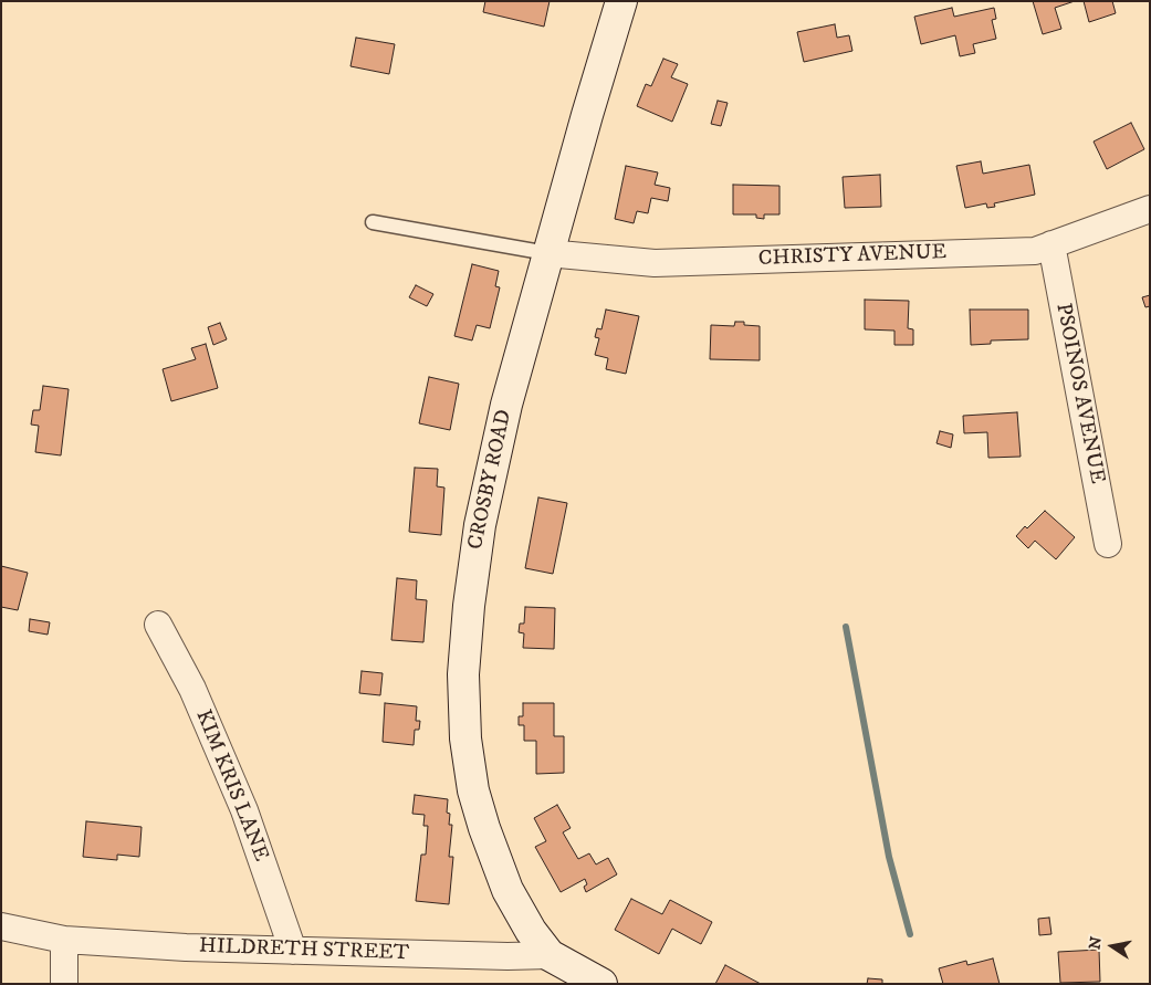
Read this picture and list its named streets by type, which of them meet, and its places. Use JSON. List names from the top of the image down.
{
  "streets": {
    "street": [
      "CHRISTY AVENUE",
      "PSOINOS AVENUE",
      "CROSBY ROAD",
      "KIM KRIS LANE",
      "HILDRETH STREET"
    ]
  },
  "crossings": [
    ["CHRISTY AVENUE", "PSOINOS AVENUE"],
    ["CHRISTY AVENUE", "CROSBY ROAD"],
    ["CROSBY ROAD", "HILDRETH STREET"],
    ["KIM KRIS LANE", "HILDRETH STREET"]
  ],
  "north": "left"
}
